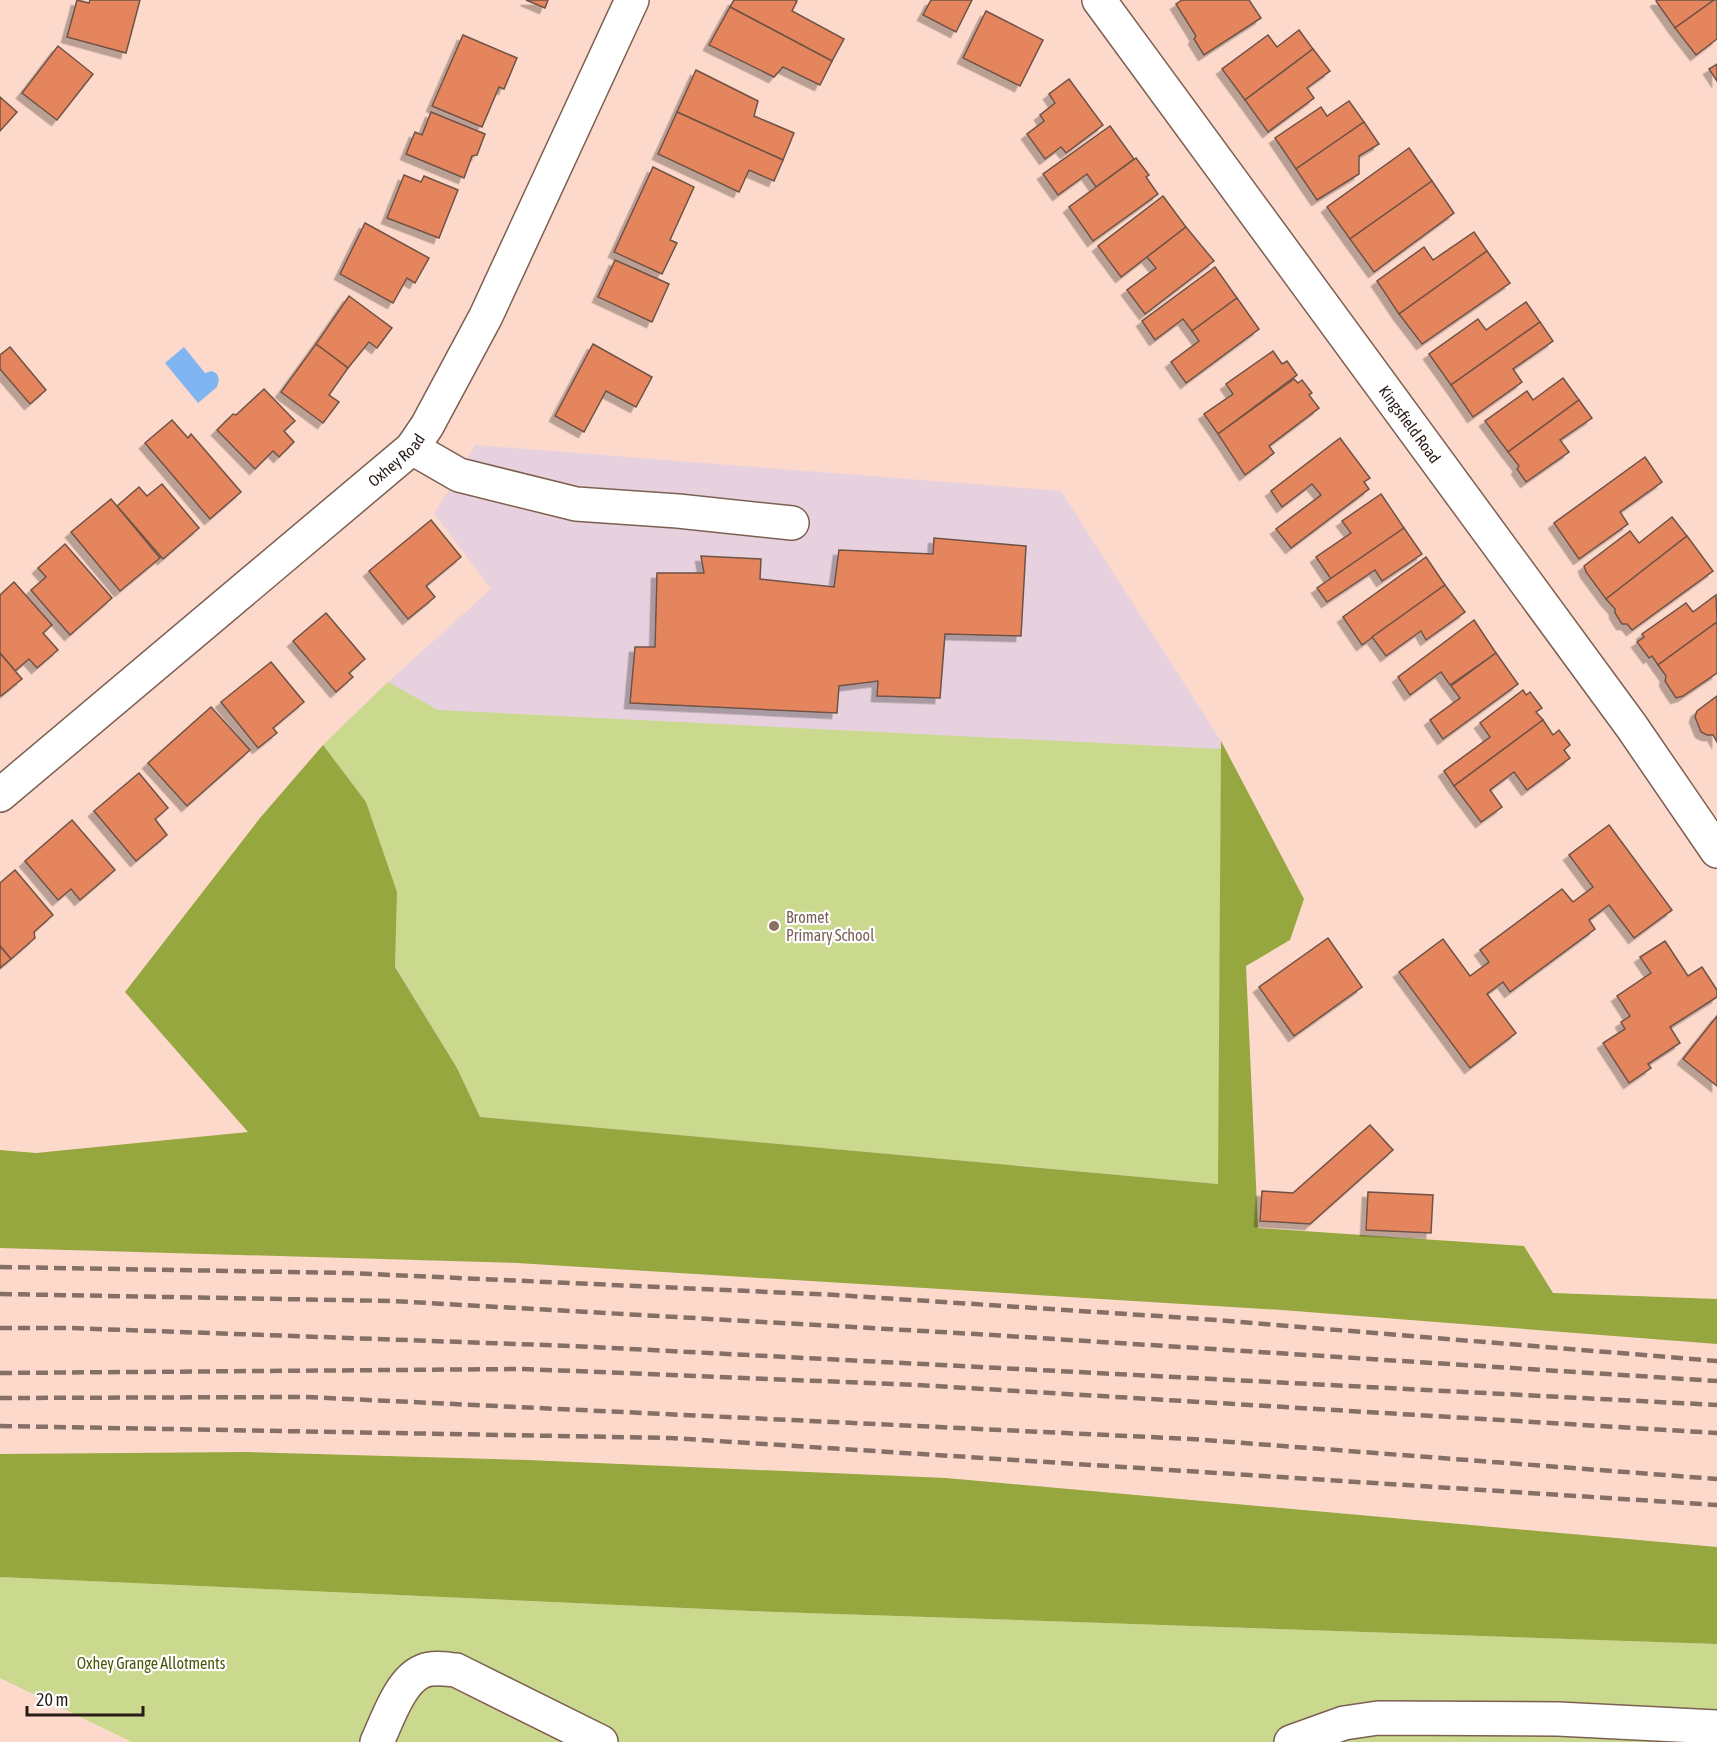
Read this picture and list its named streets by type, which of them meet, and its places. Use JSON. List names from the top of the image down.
{
  "streets": {
    "street": ["Kingsfield Road", "Oxhey Road"]
  },
  "parks": ["Oxhey Grange Allotments"],
  "places": ["Bromet Primary School"],
  "scale_bar": "20 m"
}
